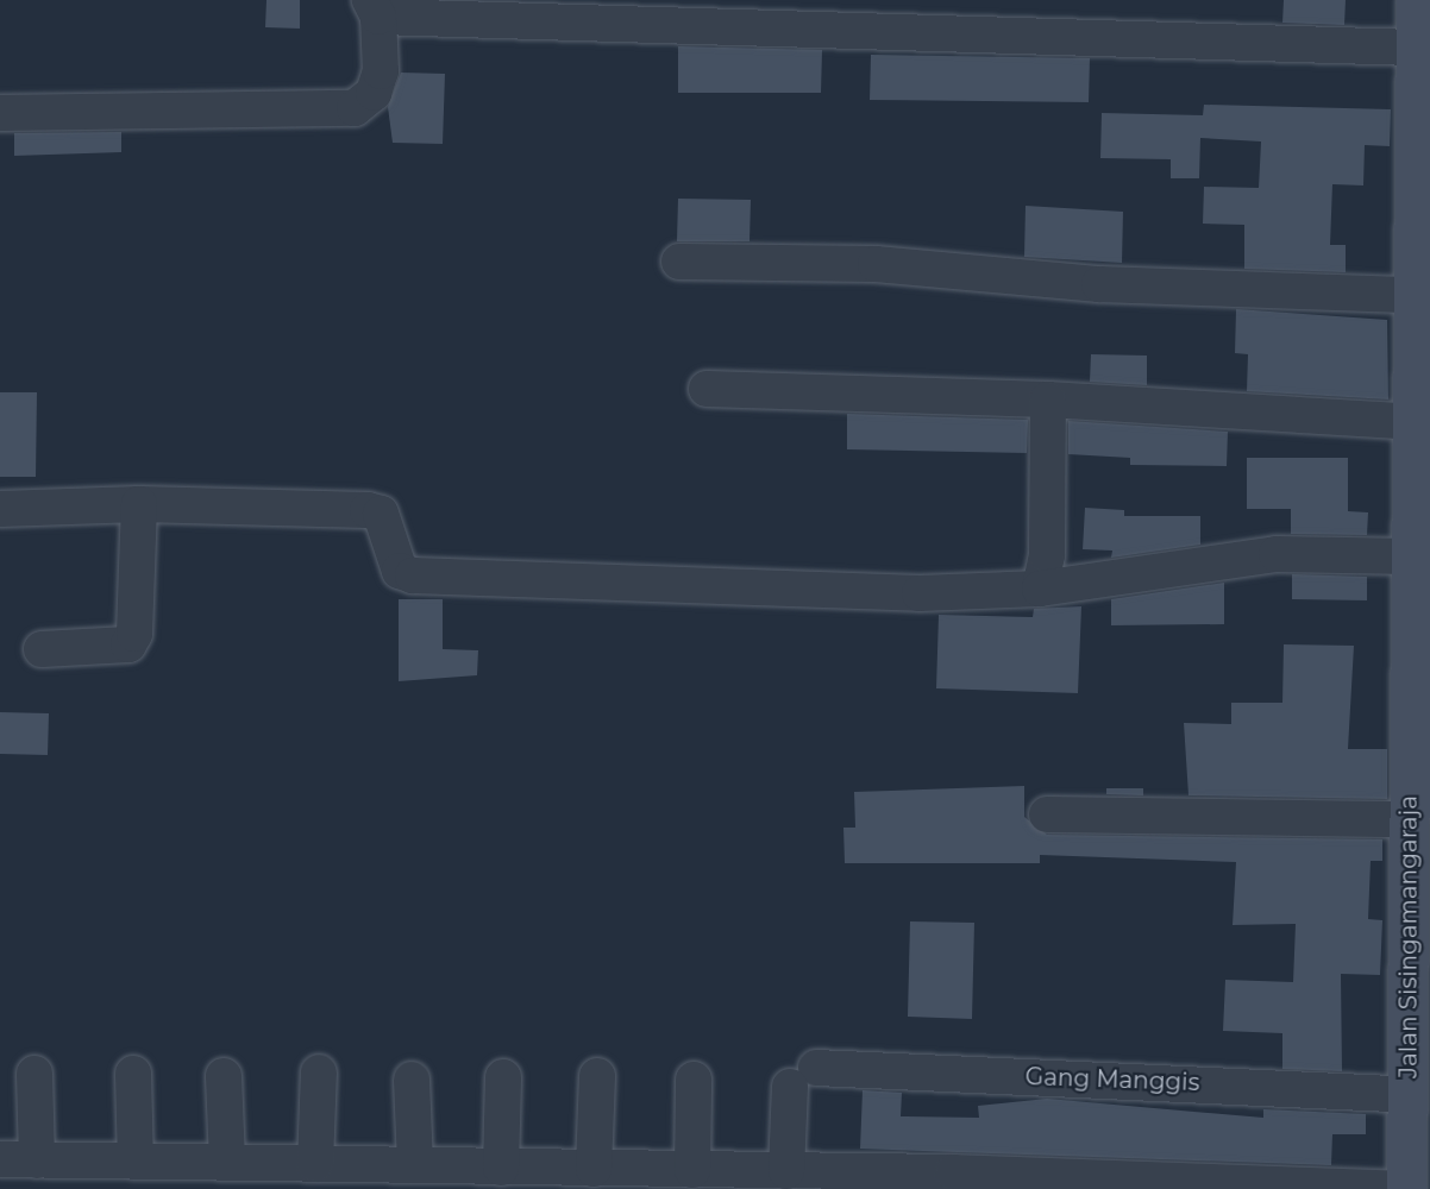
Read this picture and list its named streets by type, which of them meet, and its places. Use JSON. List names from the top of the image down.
{
  "streets": {
    "street": ["Jalan Sisingamangaraja", "Gang Manggis"]
  },
  "crossings": [
    ["Jalan Sisingamangaraja", "Gang Manggis"]
  ]
}
